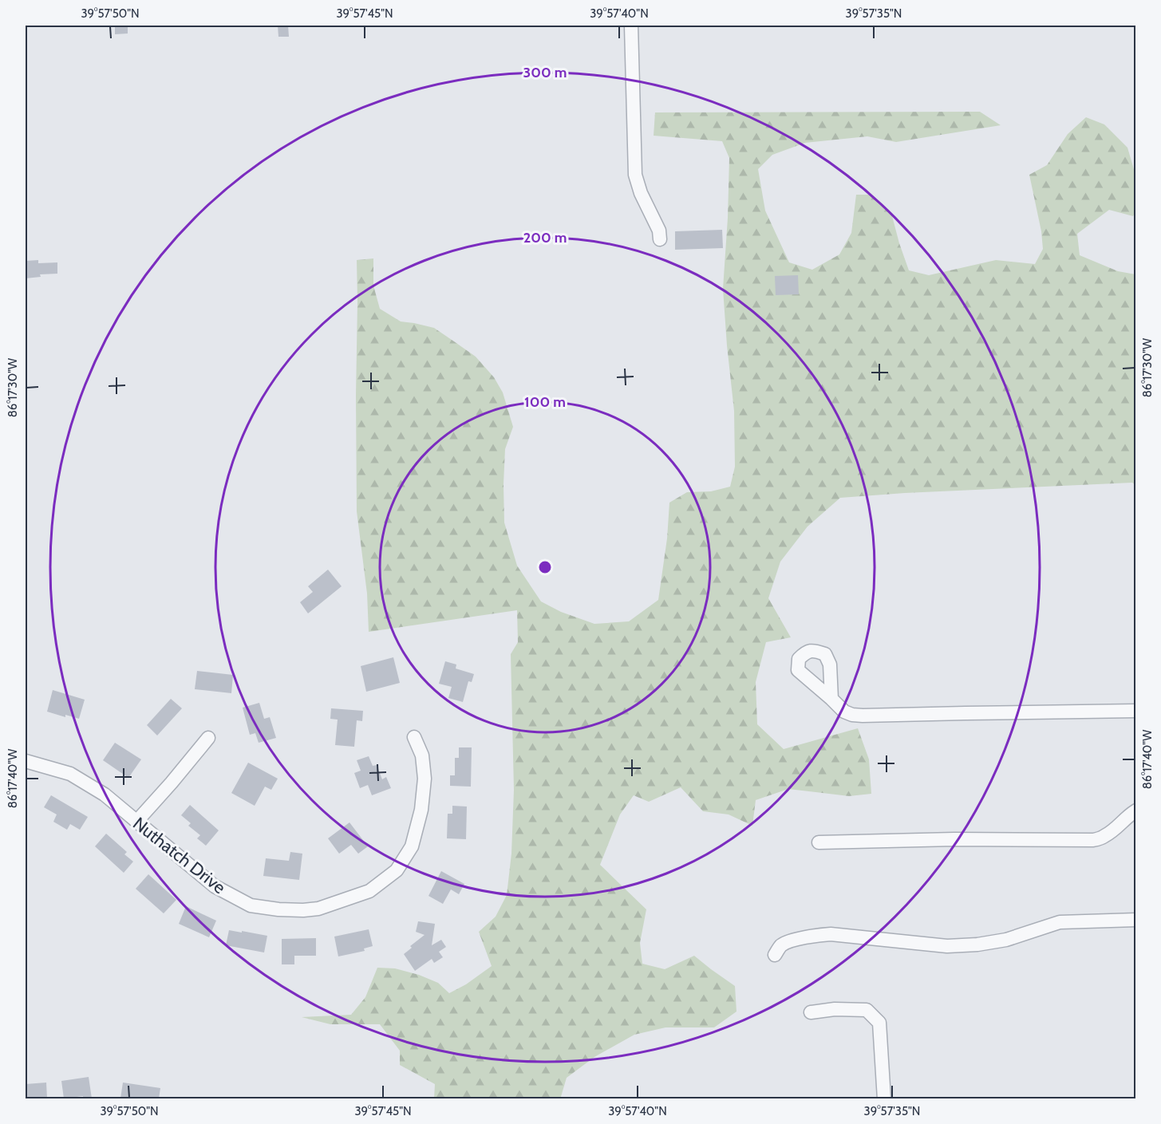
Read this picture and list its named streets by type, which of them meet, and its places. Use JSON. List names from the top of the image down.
{
  "streets": {
    "street": ["Nuthatch Drive"]
  },
  "coordinates": [
    "39°57'50\"N",
    "39°57'45\"N",
    "39°57'40\"N",
    "39°57'35\"N",
    "86°17'30\"W",
    "86°17'40\"W"
  ],
  "rings": ["300 m", "200 m", "100 m"]
}
